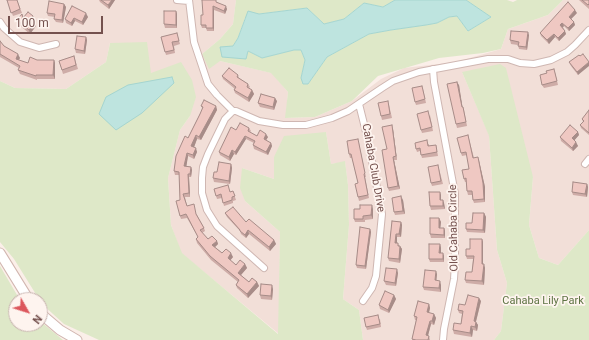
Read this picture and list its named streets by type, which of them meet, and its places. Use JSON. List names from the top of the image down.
{
  "streets": {
    "street": ["Cahaba Club Drive", "Old Cahaba Circle"]
  },
  "parks": ["Cahaba Lily Park"],
  "scale_bar": "100 m",
  "north": "bottom right"
}
